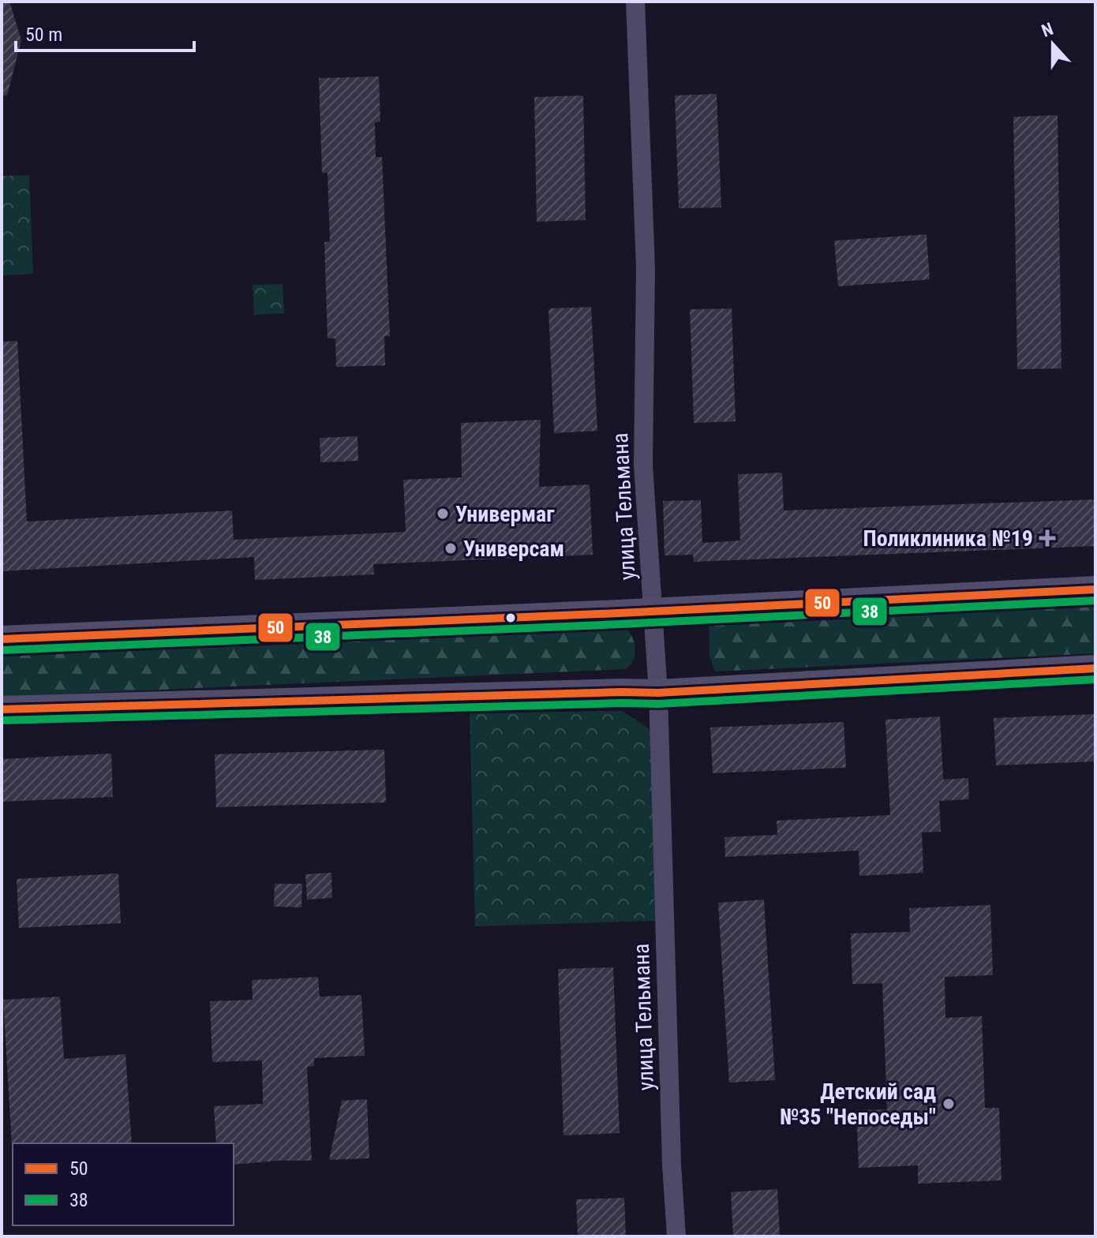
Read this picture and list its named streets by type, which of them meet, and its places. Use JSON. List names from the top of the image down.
{
  "streets": {
    "street": ["улица Тельмана"]
  },
  "places": {
    "other": ["Универмаг", "Универсам", "Детский сад №35 \"Непоседы\""],
    "health": ["Поликлиника №19"]
  },
  "lines": ["transit line 50", "transit line 38"],
  "legend": ["50", "38"],
  "scale_bar": "50 m",
  "north": "top"
}
